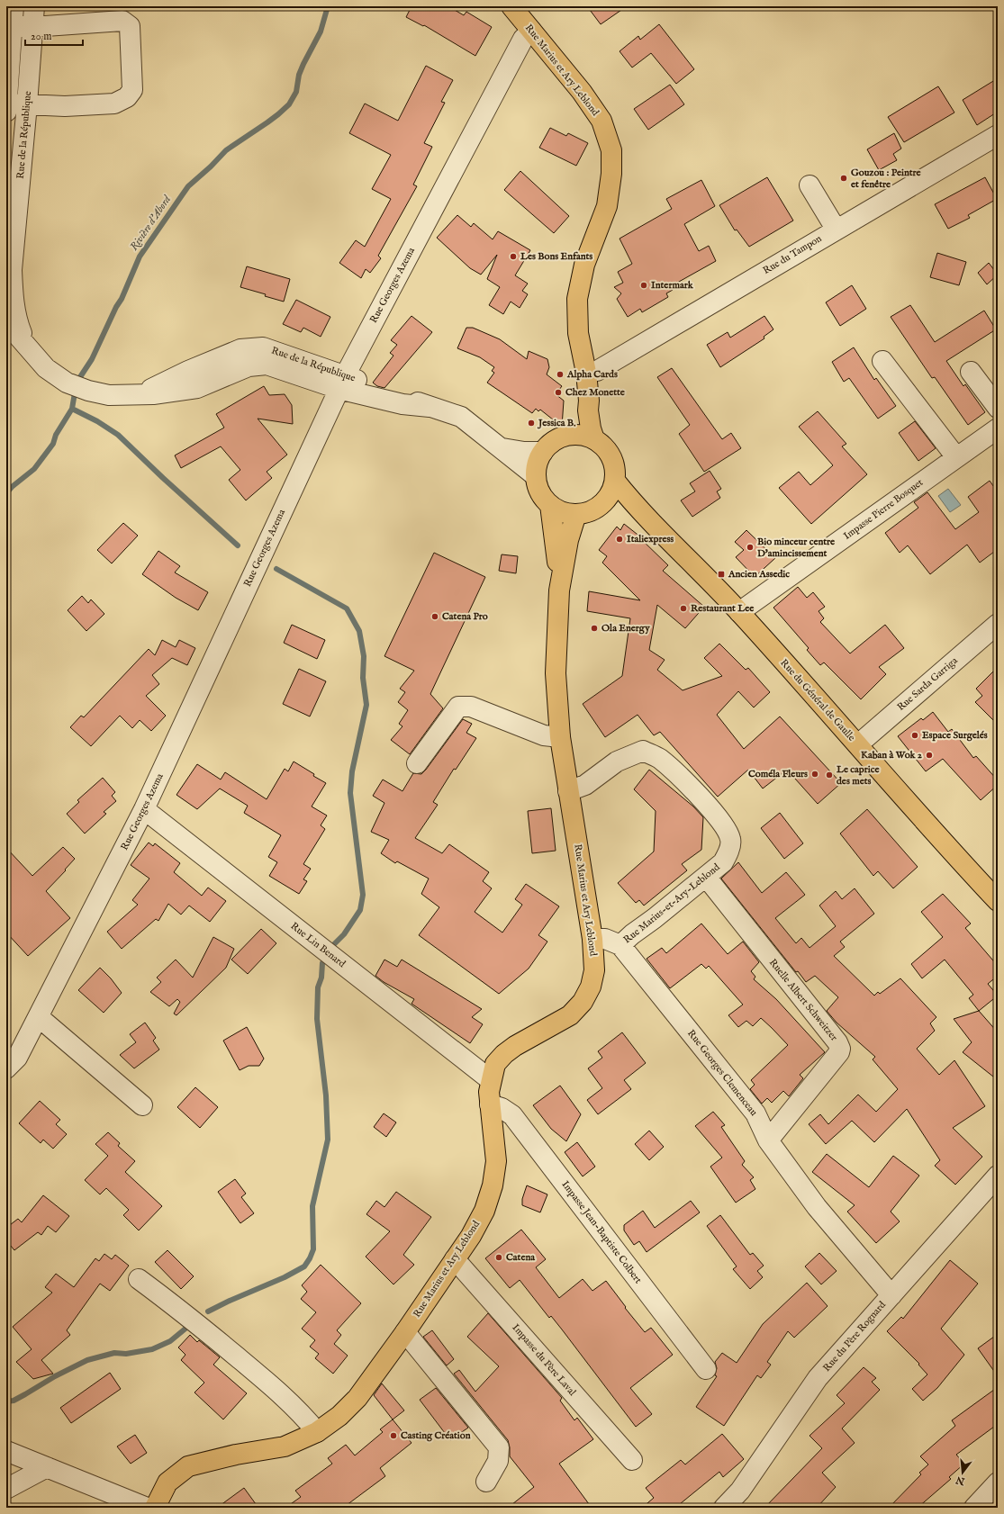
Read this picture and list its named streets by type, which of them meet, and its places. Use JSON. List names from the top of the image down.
{
  "streets": {
    "main road": ["Rue Marius et Ary Leblond", "Rue du Général de Gaulle"],
    "street": [
      "Rue de la République",
      "Rue du Tampon",
      "Rue Georges Azema",
      "Impasse Pierre Bosquet",
      "Rue Sarda Garriga",
      "Rue Marius-et-Ary-Leblond",
      "Rue Lin Benard",
      "Ruelle Albert Schweitzer",
      "Rue Georges Clemenceau",
      "Impasse Jean-Baptiste Colbert",
      "Rue du Père Rognard",
      "Impasse du Père Laval"
    ]
  },
  "crossings": [
    ["Rue Marius et Ary Leblond", "Rue de la République"],
    ["Rue Marius et Ary Leblond", "Rue du Tampon"],
    ["Rue Marius et Ary Leblond", "Rue Georges Azema"],
    ["Rue Marius et Ary Leblond", "Rue du Général de Gaulle"],
    ["Rue Marius et Ary Leblond", "Rue Marius-et-Ary-Leblond"],
    ["Rue Marius et Ary Leblond", "Rue Lin Benard"],
    ["Rue Marius et Ary Leblond", "Impasse Jean-Baptiste Colbert"],
    ["Rue Marius et Ary Leblond", "Impasse du Père Laval"],
    ["Rue de la République", "Rue Georges Azema"],
    ["Rue de la République", "Rue du Général de Gaulle"],
    ["Rue Georges Azema", "Rue Lin Benard"],
    ["Impasse Pierre Bosquet", "Rue du Général de Gaulle"],
    ["Rue Sarda Garriga", "Rue du Général de Gaulle"],
    ["Rue Marius-et-Ary-Leblond", "Ruelle Albert Schweitzer"],
    ["Rue Marius-et-Ary-Leblond", "Rue Georges Clemenceau"],
    ["Ruelle Albert Schweitzer", "Rue Georges Clemenceau"],
    ["Rue Georges Clemenceau", "Rue du Père Rognard"]
  ],
  "water": ["Rivière d'Abord"],
  "places": {
    "other": [
      "Gouzou : Peintre et fenêtre",
      "Les Bons Enfants",
      "Intermark",
      "Alpha Cards",
      "Chez Monette",
      "Jessica B.",
      "Italiexpress",
      "Bio minceur centre D'amincissement",
      "Restaurant Lee",
      "Catena Pro",
      "Ola Energy",
      "Espace Surgelés",
      "Kaban à Wok 2",
      "Coméla Fleurs",
      "Le caprice des mets",
      "Catena",
      "Casting Création"
    ],
    "transit": ["Ancien Assedic"]
  },
  "scale_bar": "20 m",
  "north": "bottom"
}
